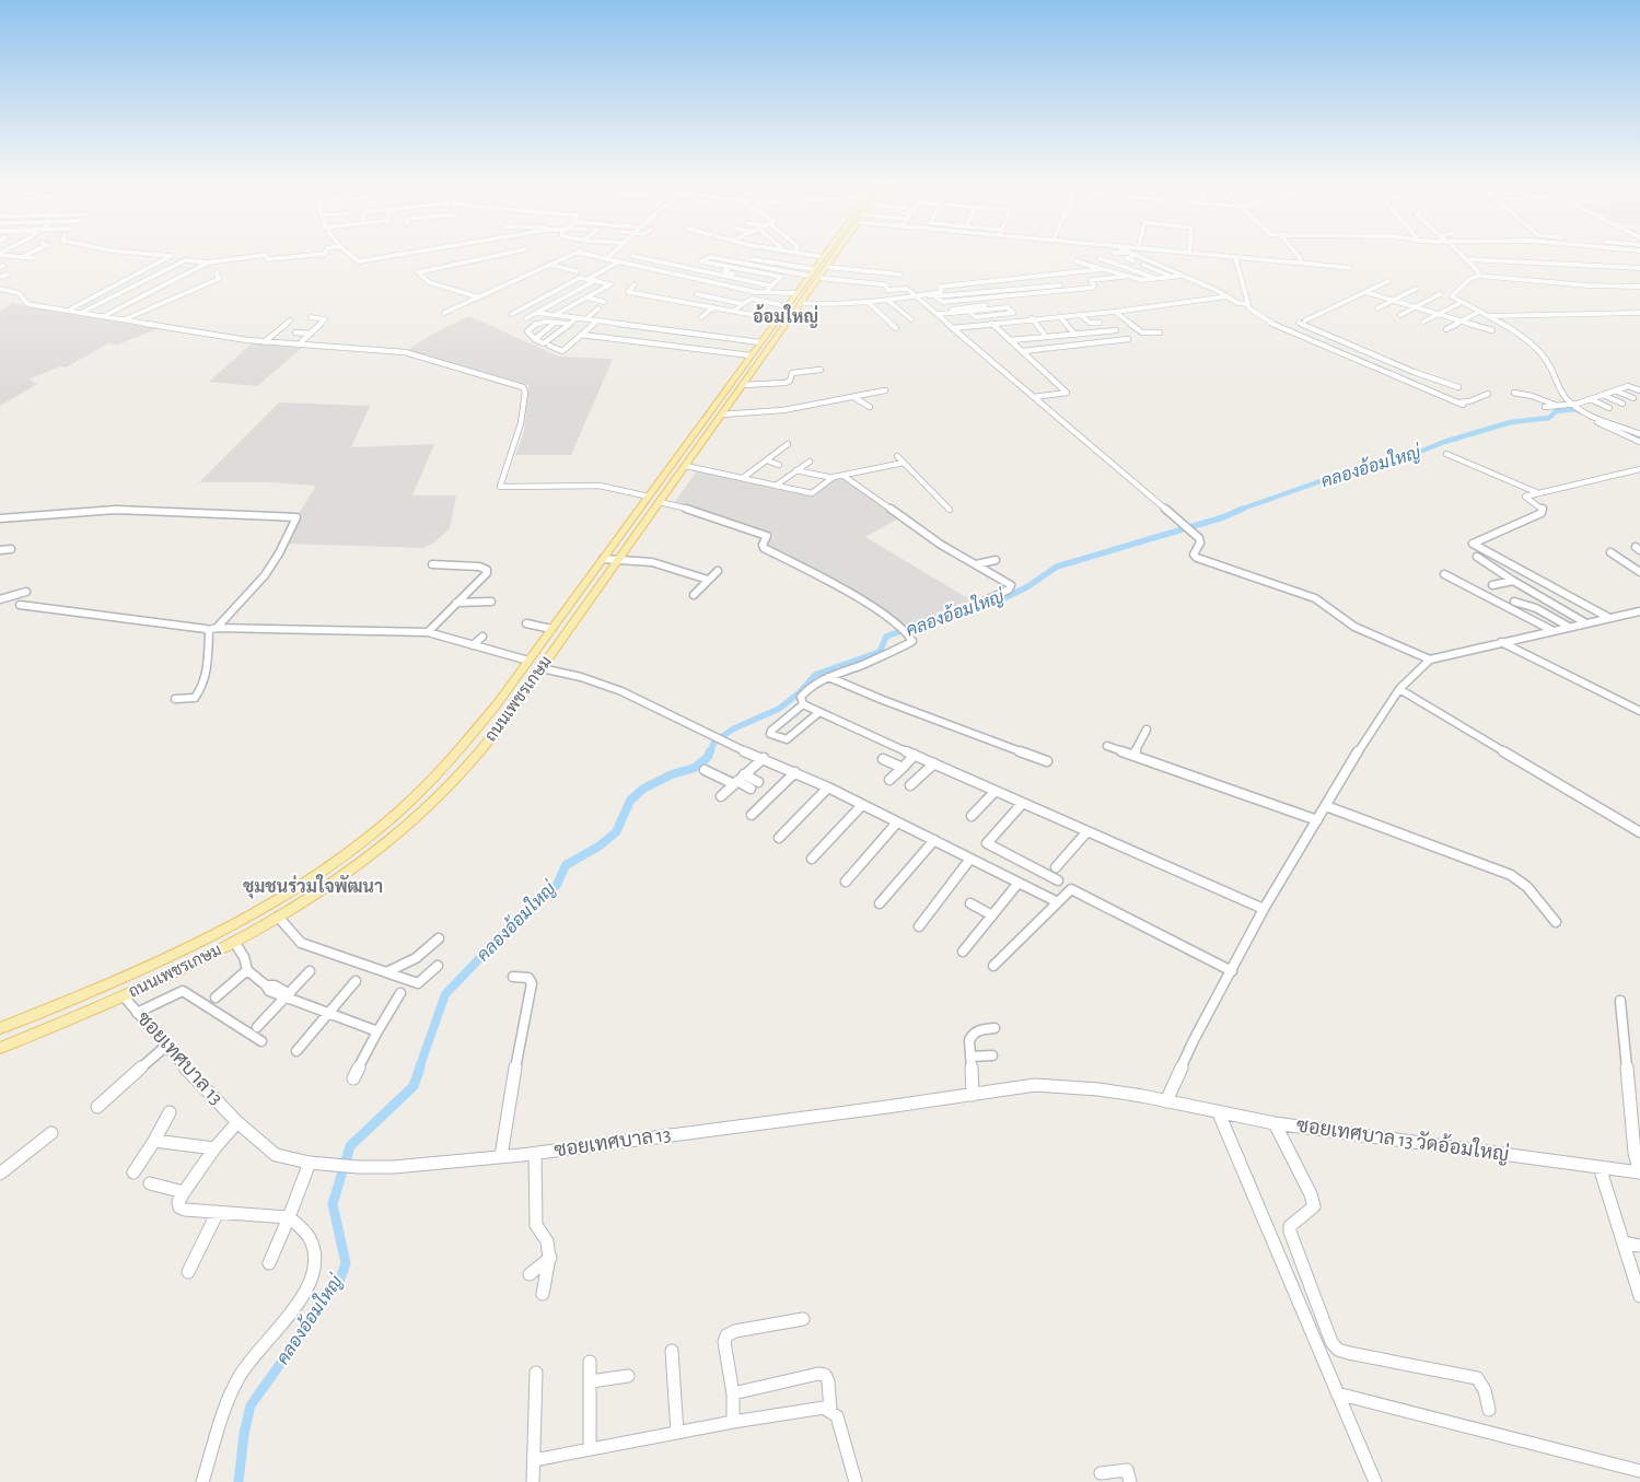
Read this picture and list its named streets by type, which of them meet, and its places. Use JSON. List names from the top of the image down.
{
  "streets": {
    "main road": ["ถนนเพชรเกษม"],
    "street": ["ซอยเทศบาล 13", "ซอยเทศบาล 13 วัดอ้อมใหญ่"]
  },
  "crossings": [
    ["ถนนเพชรเกษม", "ซอยเทศบาล 13"],
    ["ซอยเทศบาล 13", "ซอยเทศบาล 13 วัดอ้อมใหญ่"]
  ],
  "districts": ["อ้อมใหญ่", "ชุมชนร่วมใจพัฒนา"],
  "water": ["คลองอ้อมใหญ่"]
}
